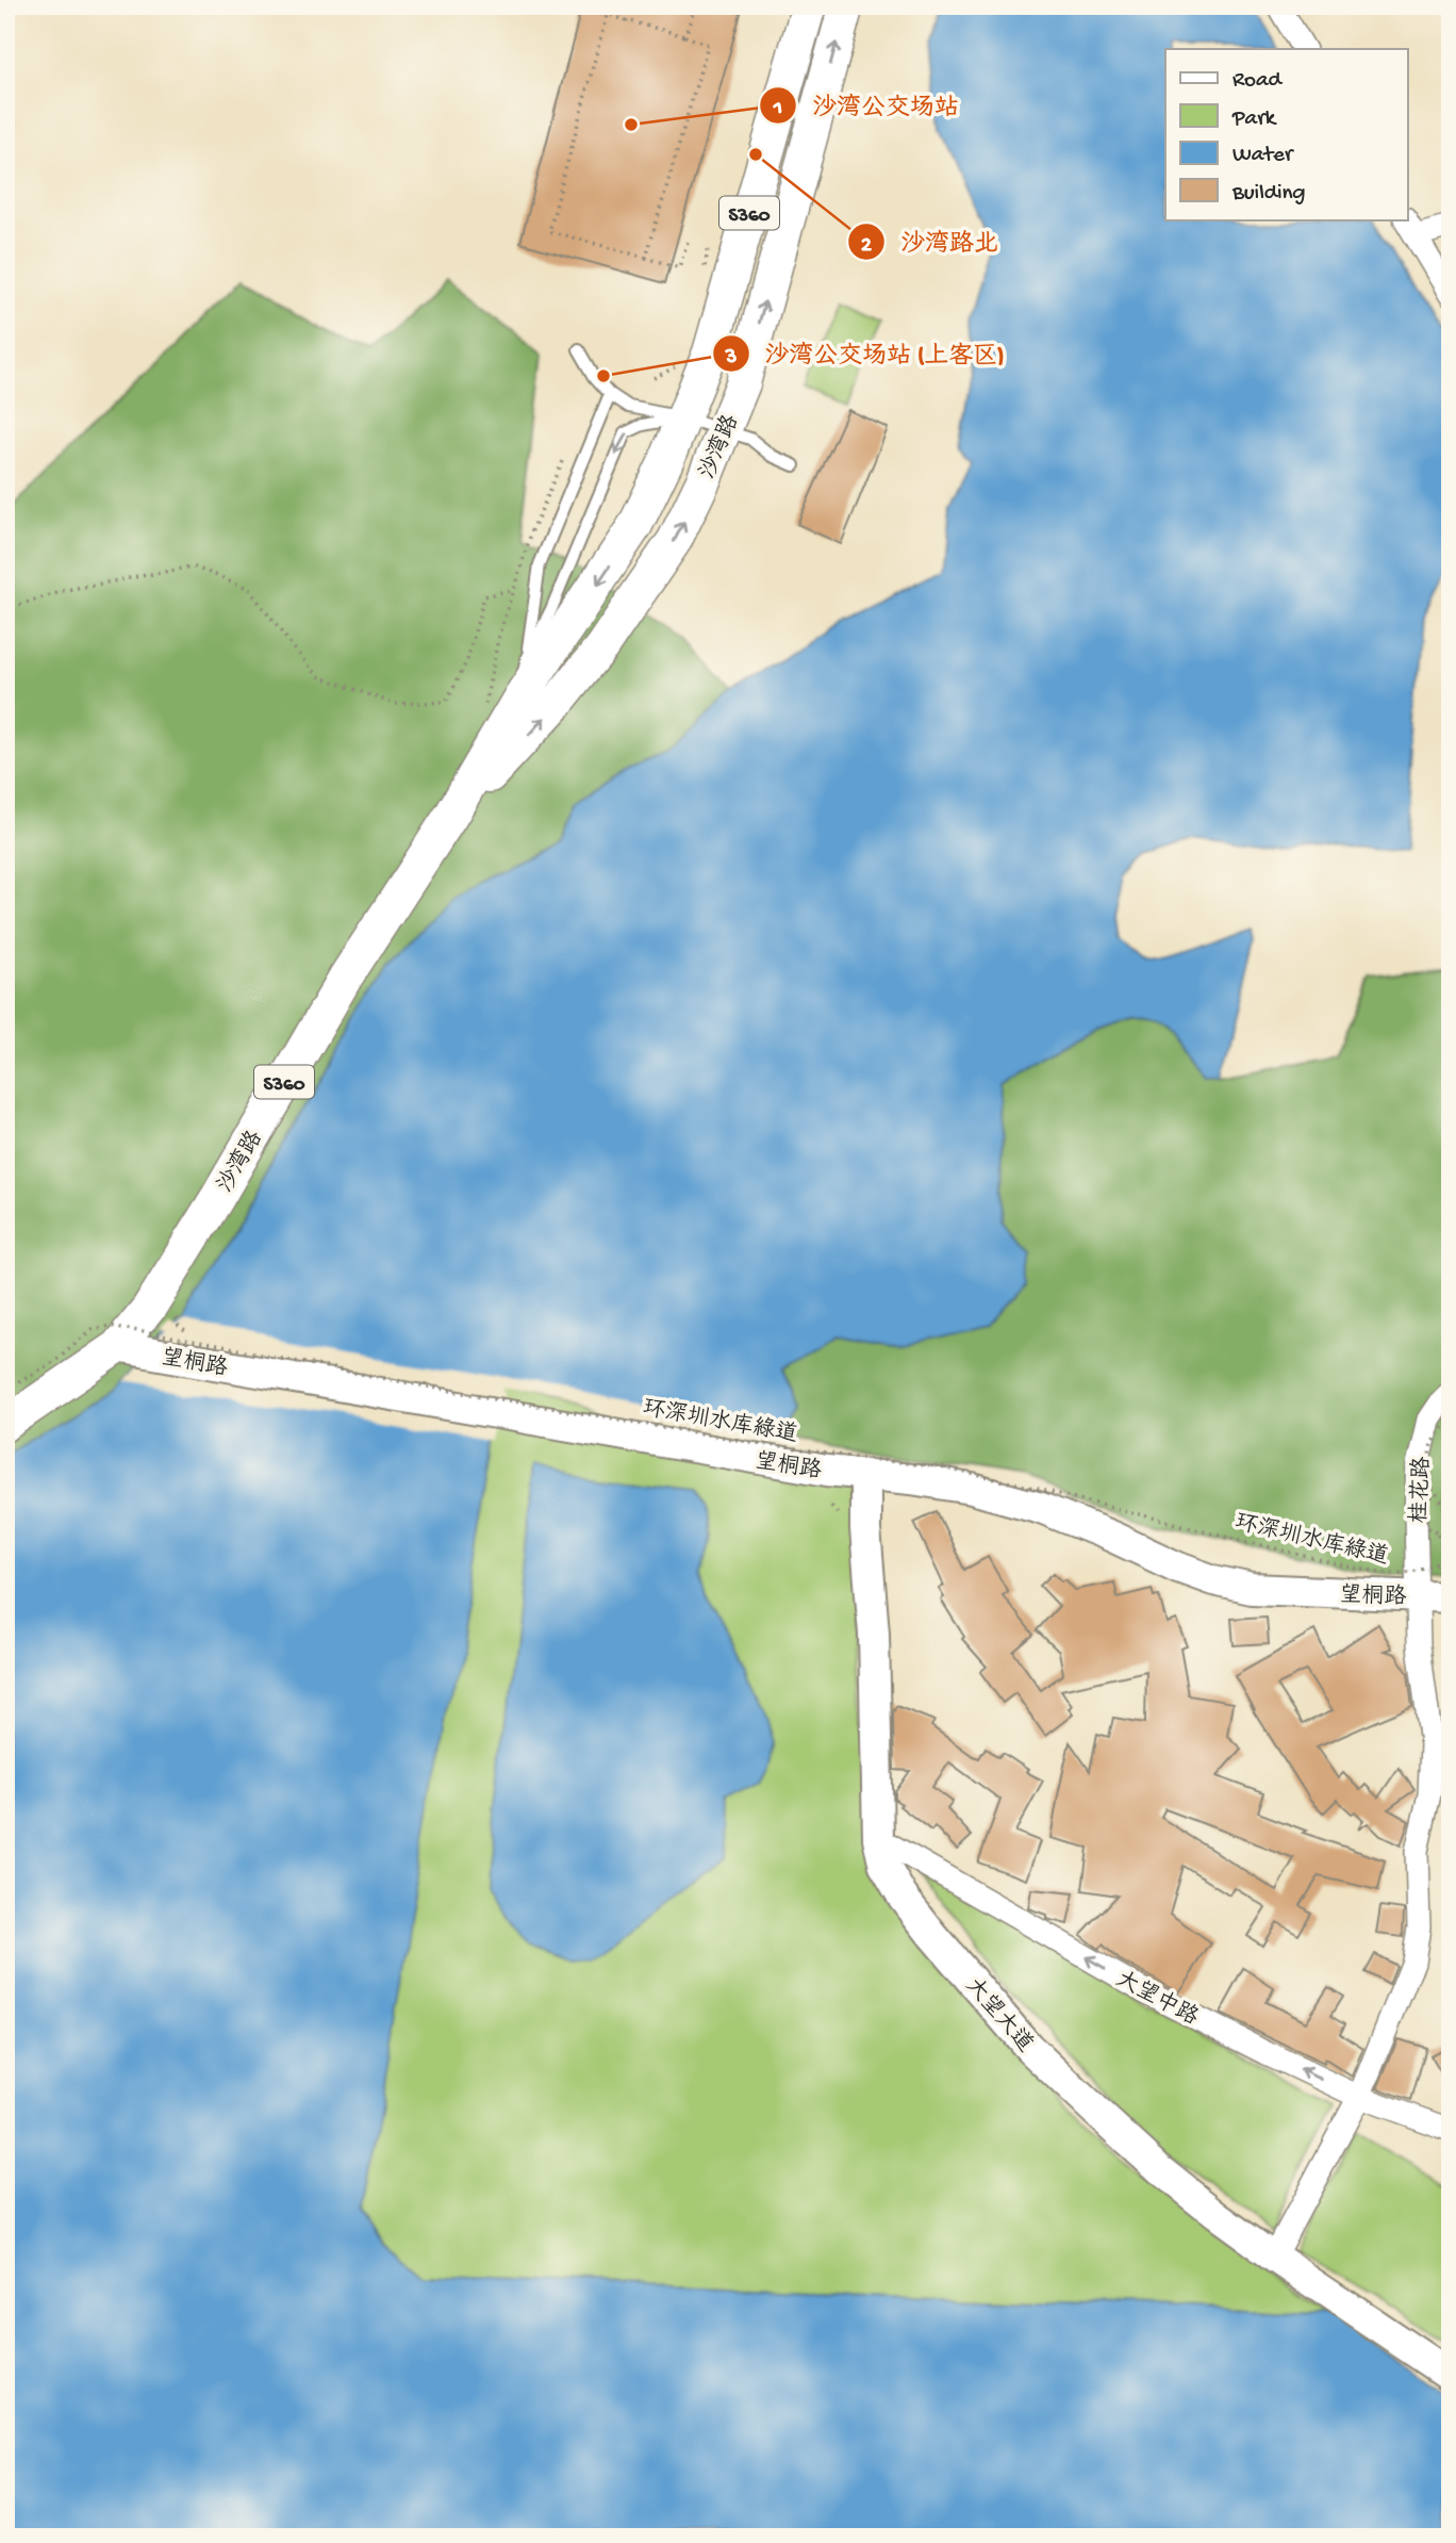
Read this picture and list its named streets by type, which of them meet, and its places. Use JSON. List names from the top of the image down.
{
  "streets": {
    "main road": [
      "S360",
      "沙湾路",
      "望桐路",
      "大望大道"
    ],
    "street": ["桂花路", "大望中路"],
    "path": ["环深圳水库緑道"]
  },
  "crossings": [
    ["沙湾路", "望桐路"],
    ["望桐路", "桂花路"],
    ["望桐路", "大望大道"],
    ["桂花路", "大望中路"],
    ["桂花路", "大望大道"],
    ["大望中路", "大望大道"]
  ],
  "one_way": ["大望中路"],
  "places": ["沙湾公交场站", "沙湾路北", "沙湾公交场站 (上客区)"],
  "legend": [
    "Road",
    "Park",
    "Water",
    "Building"
  ]
}
